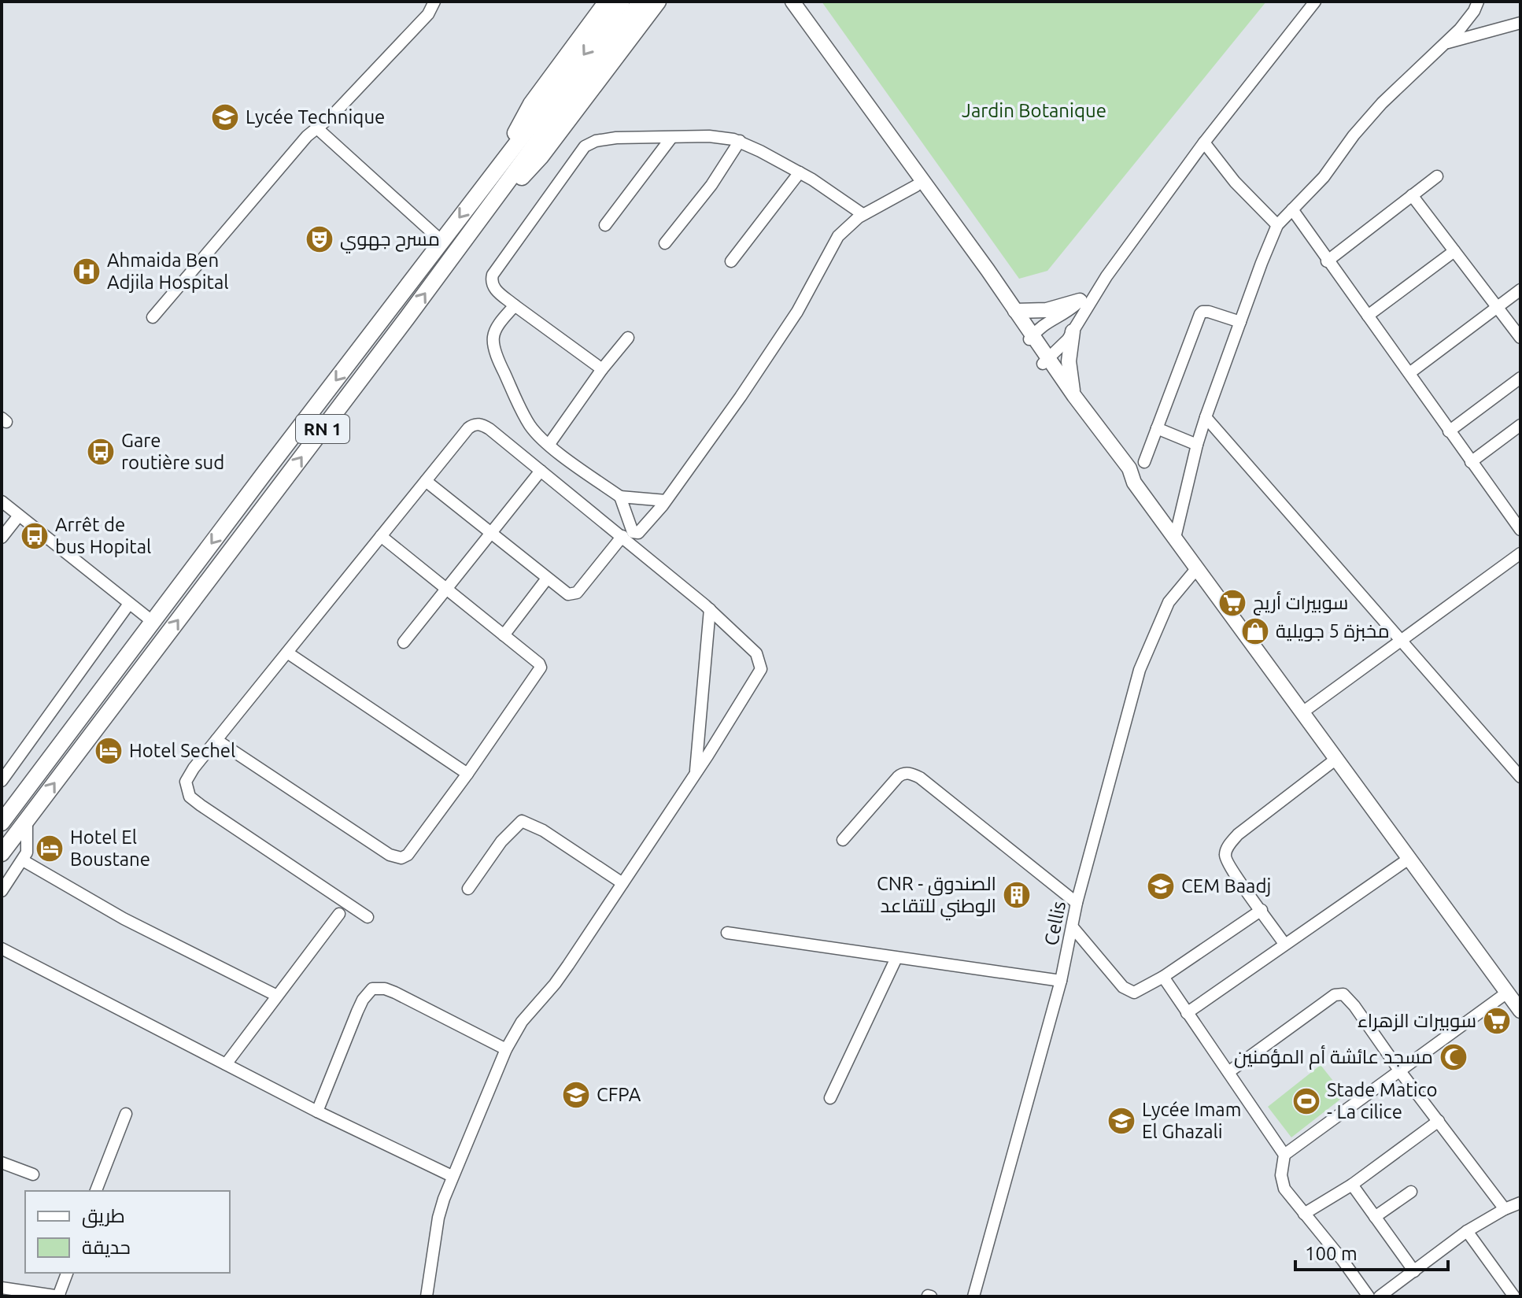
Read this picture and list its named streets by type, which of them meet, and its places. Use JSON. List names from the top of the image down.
{
  "streets": {
    "highway": ["RN 1"],
    "street": ["Cellis"]
  },
  "parks": ["Jardin Botanique"],
  "places": {
    "school or university": [
      "Lycée Technique",
      "CEM Baadj",
      "CFPA",
      "Lycée Imam El Ghazali"
    ],
    "theatre": ["مسرح جهوي"],
    "hospital": ["Ahmaida Ben Adjila Hospital"],
    "bus stop": ["Gare routière sud", "Arrêt de bus Hopital"],
    "supermarket": ["سوبيرات أريج", "سوبيرات الزهراء"],
    "shop": ["مخبزة 5 جويلية"],
    "hotel": ["Hotel Sechel", "Hotel El Boustane"],
    "building": ["CNR - الصندوق الوطني للتقاعد"],
    "mosque": ["مسجد عائشة أم المؤمنين"],
    "sports": ["Stade Matico - La cilice"]
  },
  "legend": ["طريق", "حديقة"],
  "scale_bar": "100 m"
}
